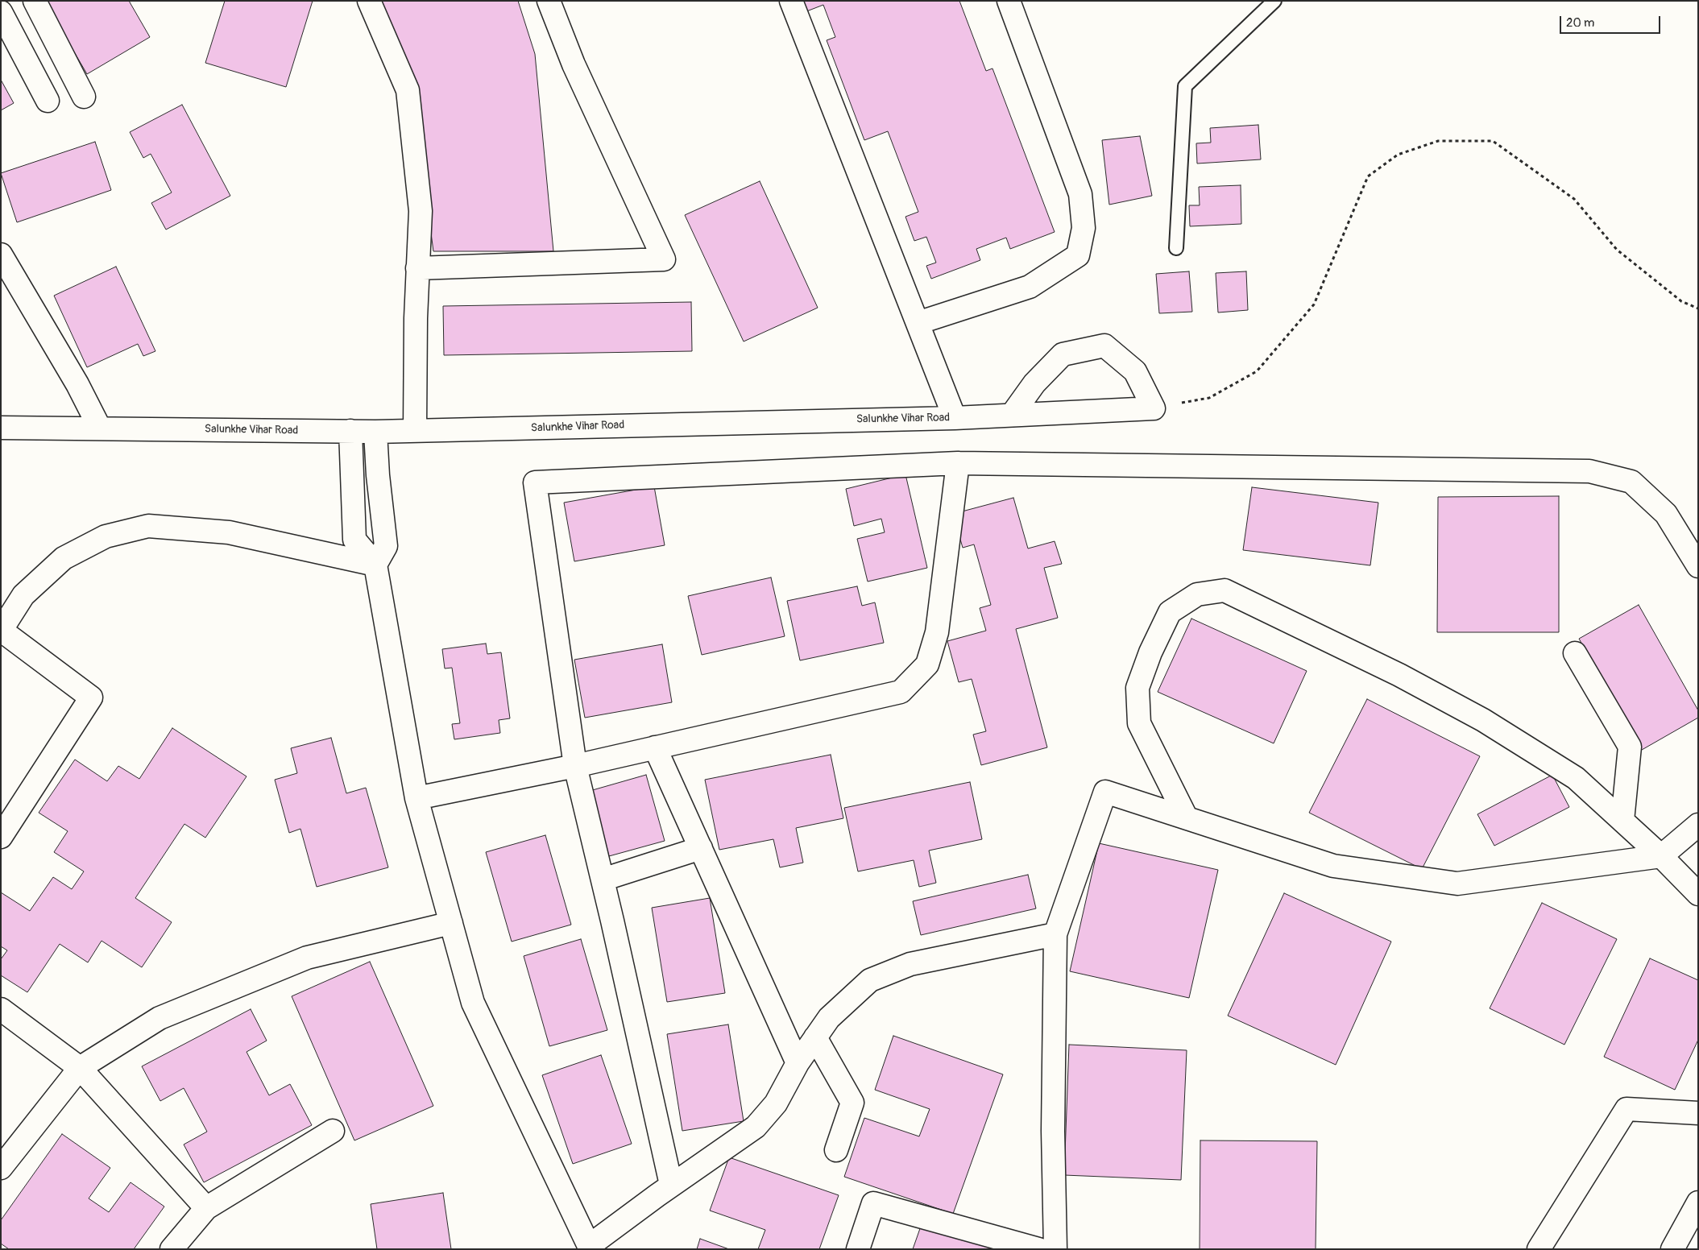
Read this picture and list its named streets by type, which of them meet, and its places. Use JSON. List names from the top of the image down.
{
  "streets": {
    "street": ["Salunkhe Vihar Road"]
  },
  "scale_bar": "20 m"
}
